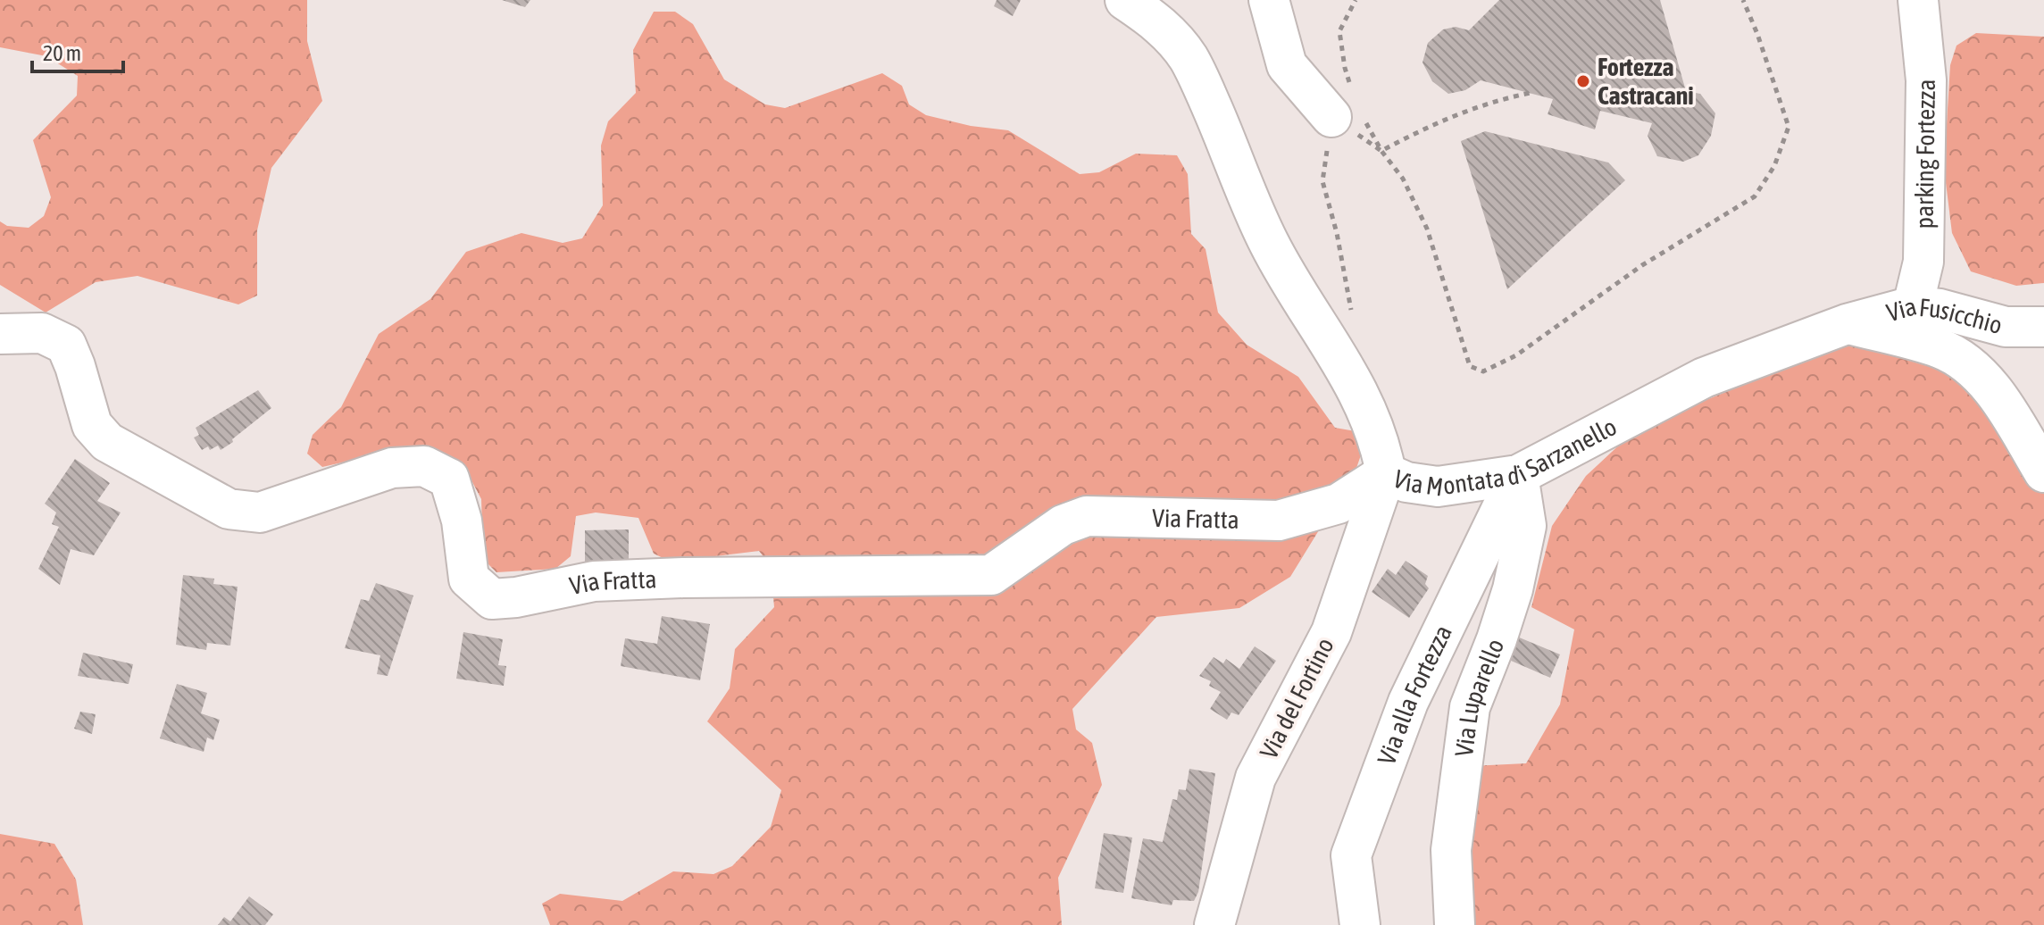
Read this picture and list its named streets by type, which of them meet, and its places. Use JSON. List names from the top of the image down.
{
  "streets": {
    "street": [
      "parking Fortezza",
      "Via Fusicchio",
      "Via Montata di Sarzanello",
      "Via Fratta",
      "Via alla Fortezza",
      "Via del Fortino",
      "Via Luparello"
    ]
  },
  "crossings": [
    ["parking Fortezza", "Via Fusicchio"],
    ["Via Fusicchio", "Via Montata di Sarzanello"],
    ["Via Montata di Sarzanello", "Via Fratta"],
    ["Via Montata di Sarzanello", "Via alla Fortezza"],
    ["Via Montata di Sarzanello", "Via del Fortino"],
    ["Via Montata di Sarzanello", "Via Luparello"],
    ["Via Fratta", "Via del Fortino"],
    ["Via alla Fortezza", "Via Luparello"]
  ],
  "places": ["Fortezza Castracani"],
  "scale_bar": "20 m"
}
